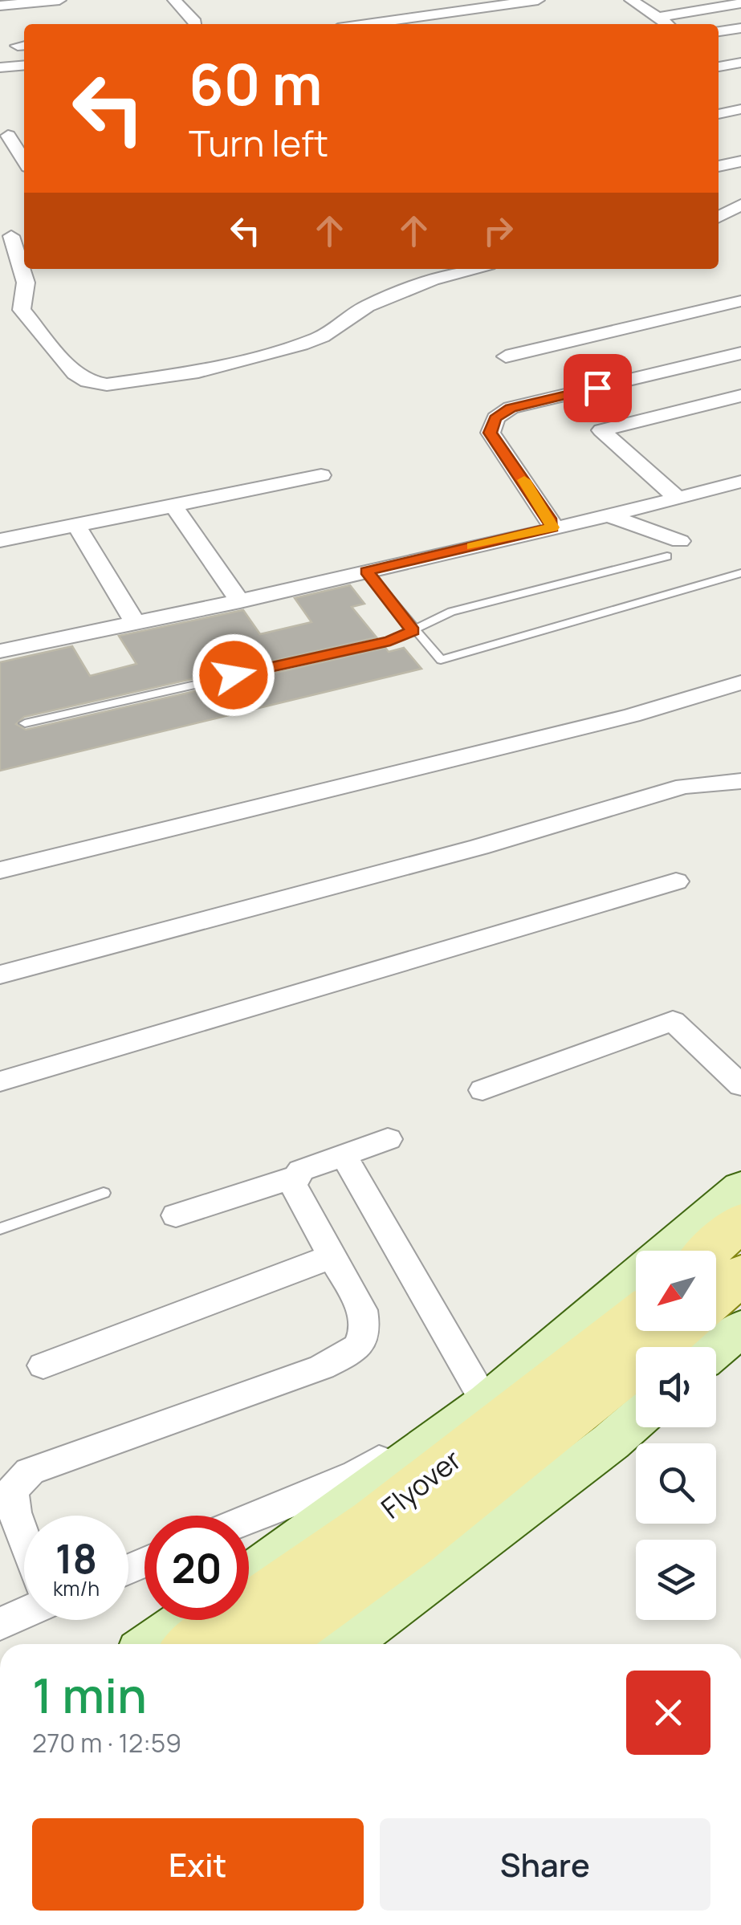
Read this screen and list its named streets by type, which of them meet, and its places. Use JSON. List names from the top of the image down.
{
  "streets": {
    "main road": ["Flyover"]
  },
  "north": "bottom left",
  "page": {
    "turn": ["60 m", "Turn left"],
    "speed": "18 km/h",
    "limit": "20",
    "heading": ["1 min", "270 m · 12:59"],
    "buttons": ["Exit", "Share"]
  }
}
